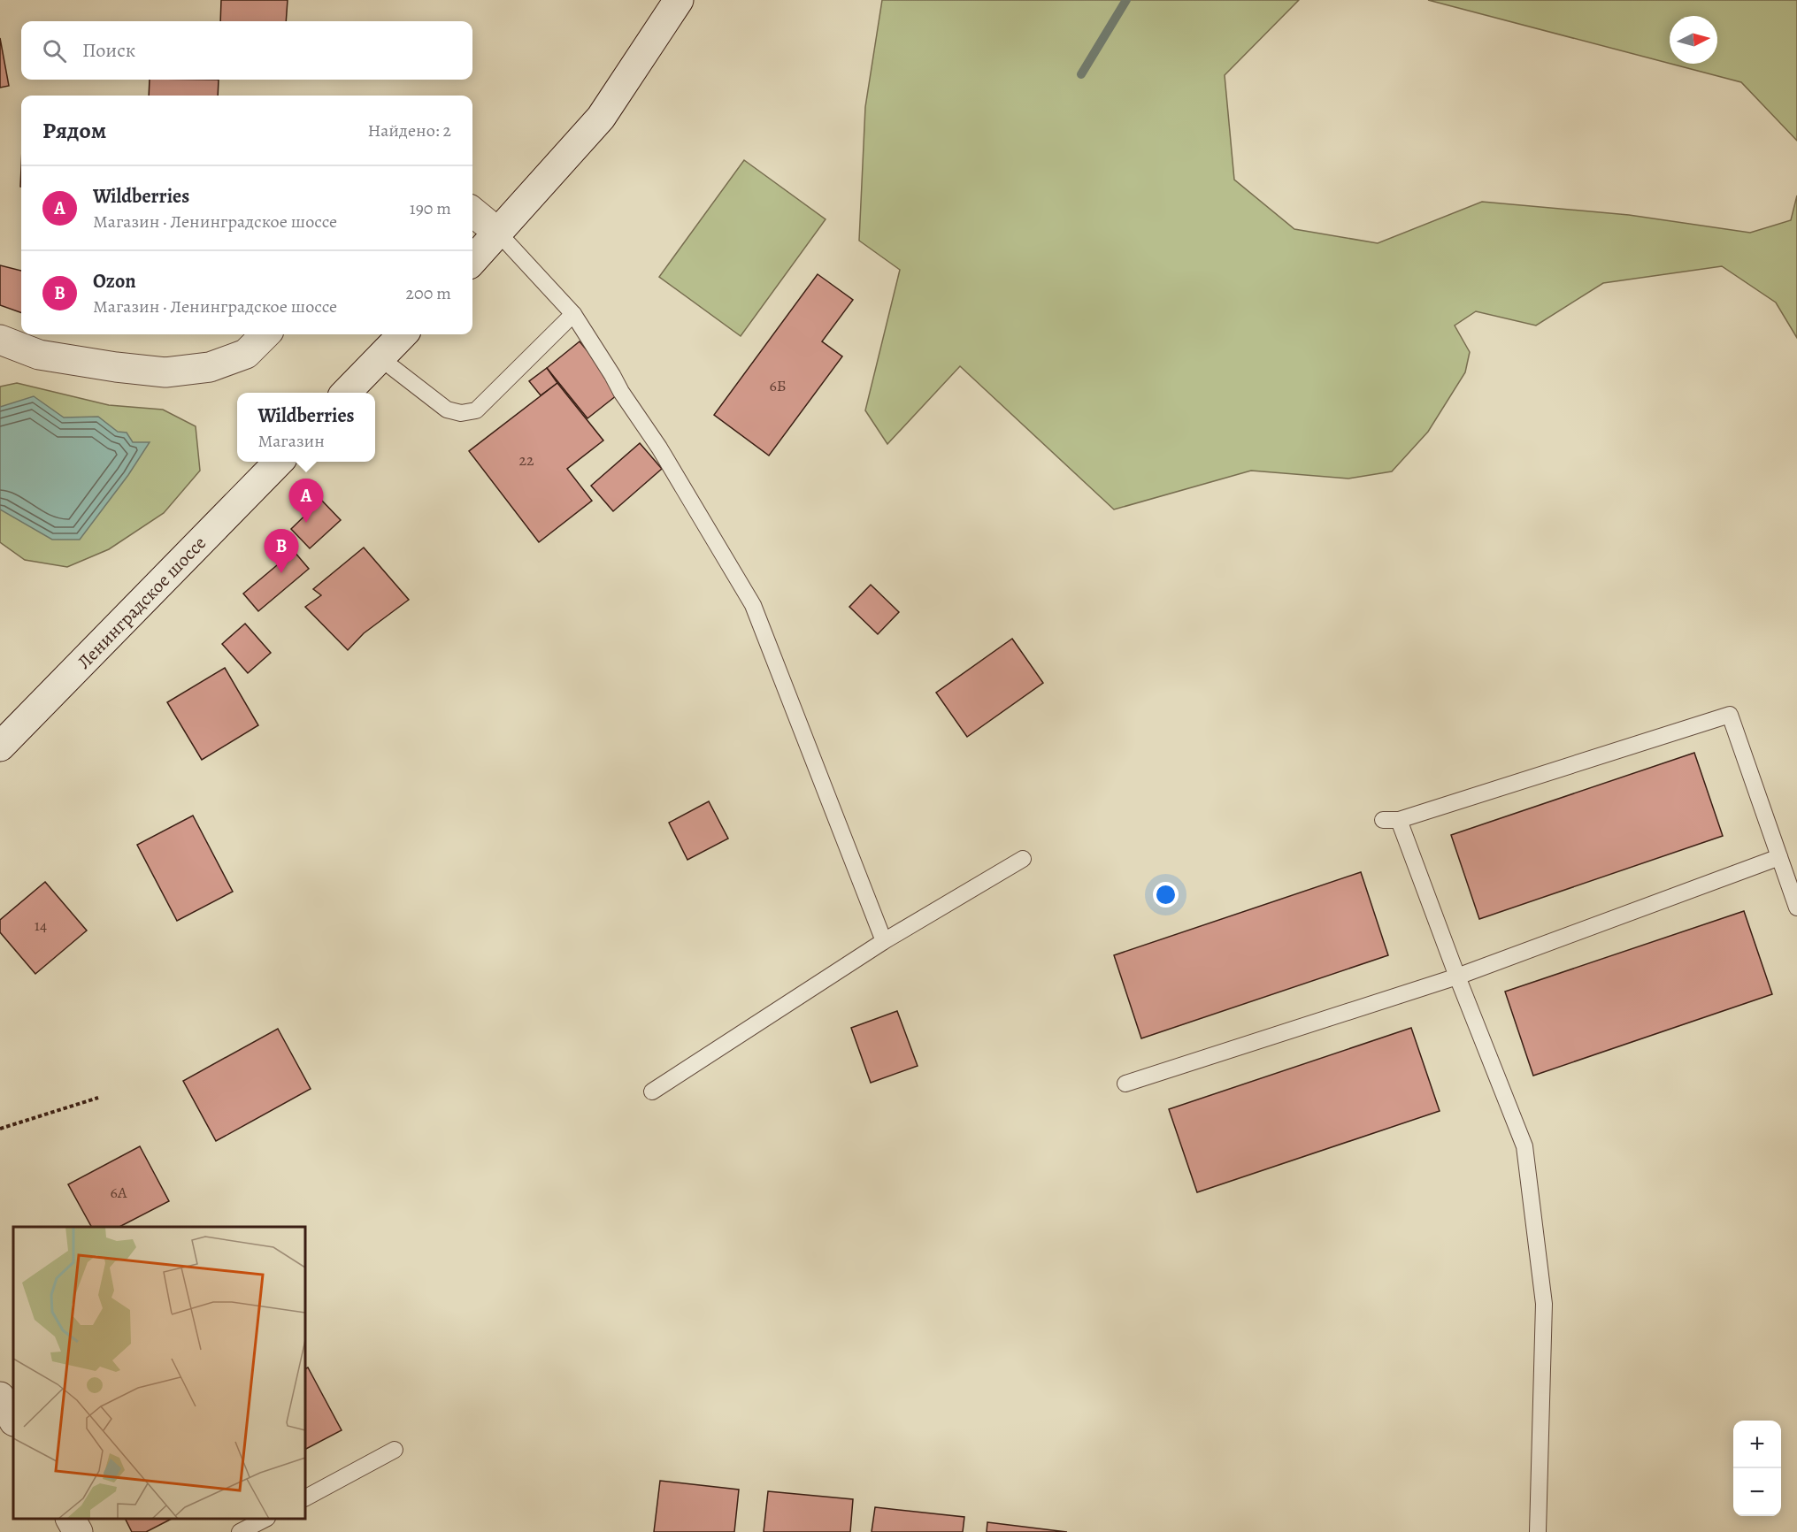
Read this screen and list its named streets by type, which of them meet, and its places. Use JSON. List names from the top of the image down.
{
  "streets": {
    "main road": ["Ленинградское шоссе"]
  },
  "house_numbers": [
    "6Б",
    "22",
    "14",
    "6А"
  ],
  "north": "right",
  "page": {
    "search": "Поиск",
    "heading": ["Рядом", "Найдено: 2"],
    "list": [
      {
        "mark": "A",
        "name": "Wildberries",
        "note": "Магазин · Ленинградское шоссе",
        "value": "190 m"
      },
      {
        "mark": "B",
        "name": "Ozon",
        "note": "Магазин · Ленинградское шоссе",
        "value": "200 m"
      }
    ],
    "popup": ["Wildberries", "Магазин"],
    "pins": ["A", "B"],
    "map_buttons": ["+", "−"]
  }
}
